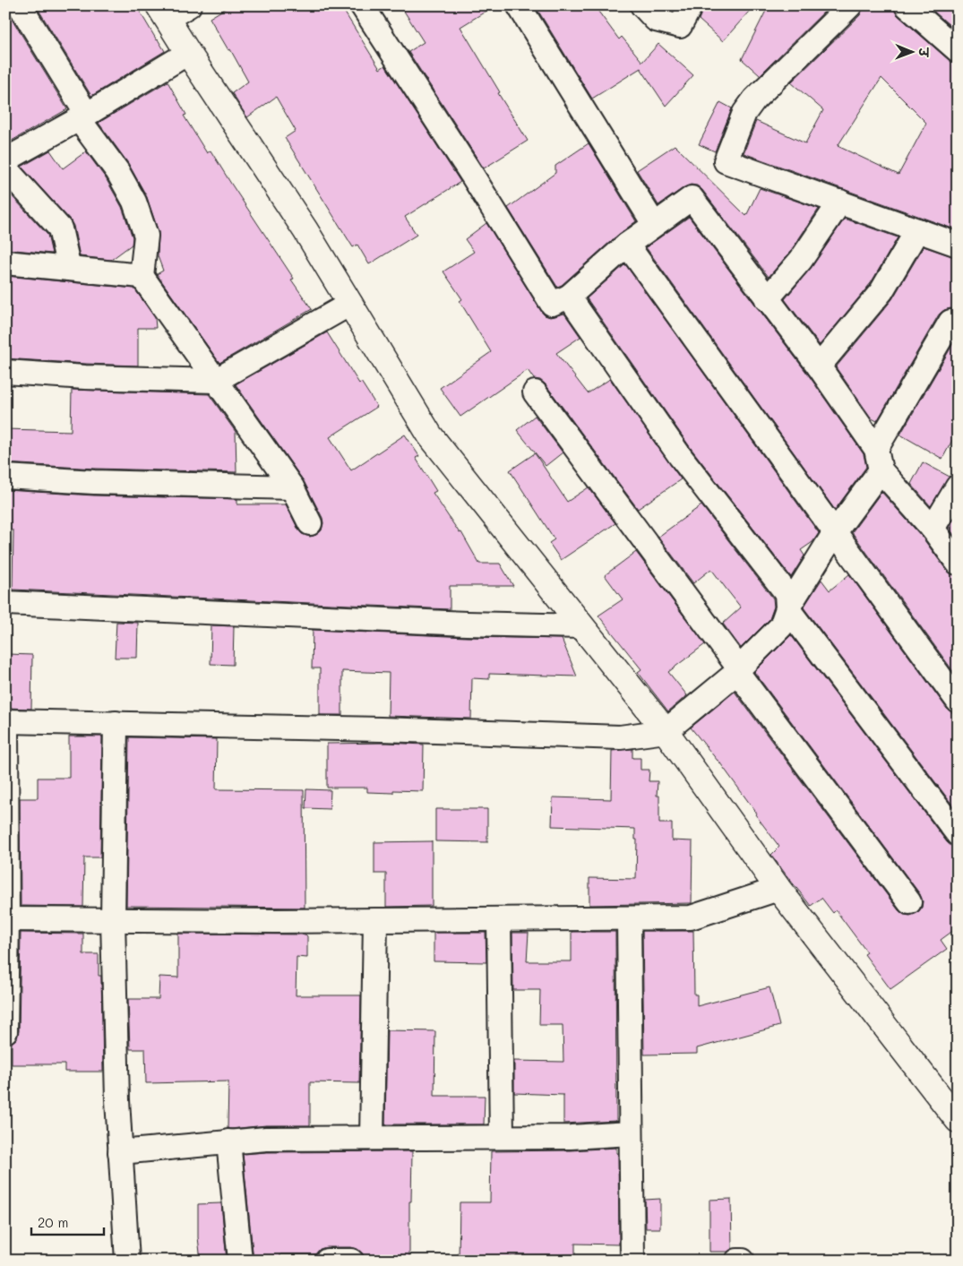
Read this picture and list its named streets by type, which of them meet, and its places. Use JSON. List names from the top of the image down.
{
  "scale_bar": "20 m",
  "north": "right"
}
